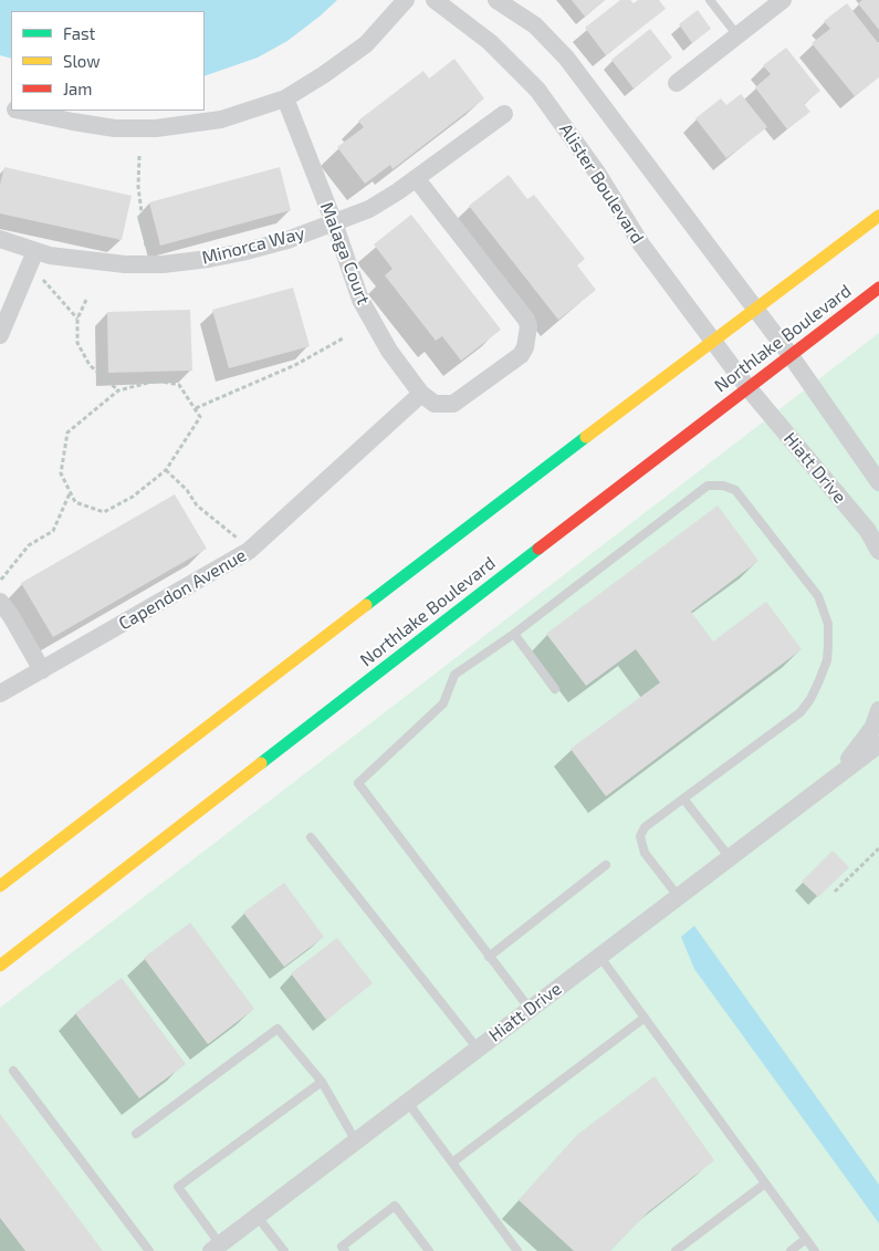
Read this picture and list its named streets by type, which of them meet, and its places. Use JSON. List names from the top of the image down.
{
  "streets": {
    "main road": ["Northlake Boulevard"],
    "street": [
      "Alister Boulevard",
      "Minorca Way",
      "Malaga Court",
      "Hiatt Drive",
      "Capendon Avenue"
    ]
  },
  "crossings": [
    ["Alister Boulevard", "Northlake Boulevard"],
    ["Alister Boulevard", "Hiatt Drive"],
    ["Minorca Way", "Malaga Court"],
    ["Malaga Court", "Capendon Avenue"],
    ["Northlake Boulevard", "Hiatt Drive"]
  ],
  "legend": ["Fast", "Slow", "Jam"]
}
